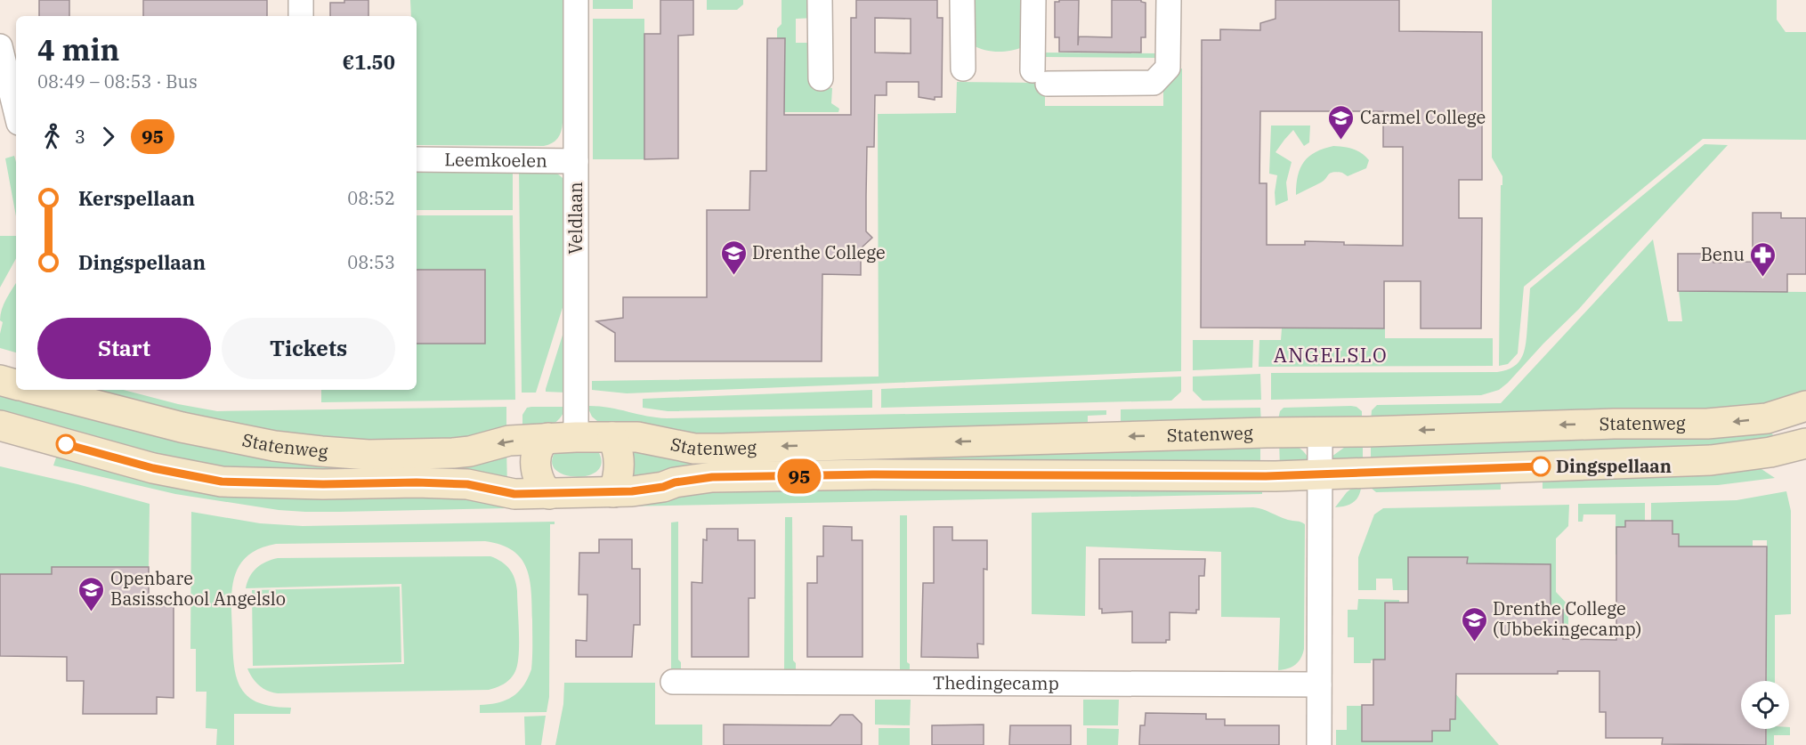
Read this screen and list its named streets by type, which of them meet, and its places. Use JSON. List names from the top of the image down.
{
  "streets": {
    "street": [
      "Leemkoelen",
      "Veldlaan",
      "Statenweg",
      "Thedingecamp"
    ]
  },
  "crossings": [
    ["Leemkoelen", "Veldlaan"],
    ["Veldlaan", "Statenweg"]
  ],
  "districts": ["ANGELSLO"],
  "places": {
    "school or university": [
      "Carmel College",
      "Drenthe College",
      "Openbare Basisschool Angelslo",
      "Drenthe College (Ubbekingecamp)"
    ],
    "pharmacy": ["Benu"],
    "other": ["Dingspellaan"]
  },
  "lines": ["bus line 95"],
  "page": {
    "on_map": "95",
    "heading": ["4 min", "08:49 – 08:53 · Bus", "€1.50"],
    "legs": ["3", "95"],
    "list": [
      {
        "name": "Kerspellaan",
        "value": "08:52"
      },
      {
        "name": "Dingspellaan",
        "value": "08:53"
      }
    ],
    "buttons": ["Start", "Tickets"]
  }
}
